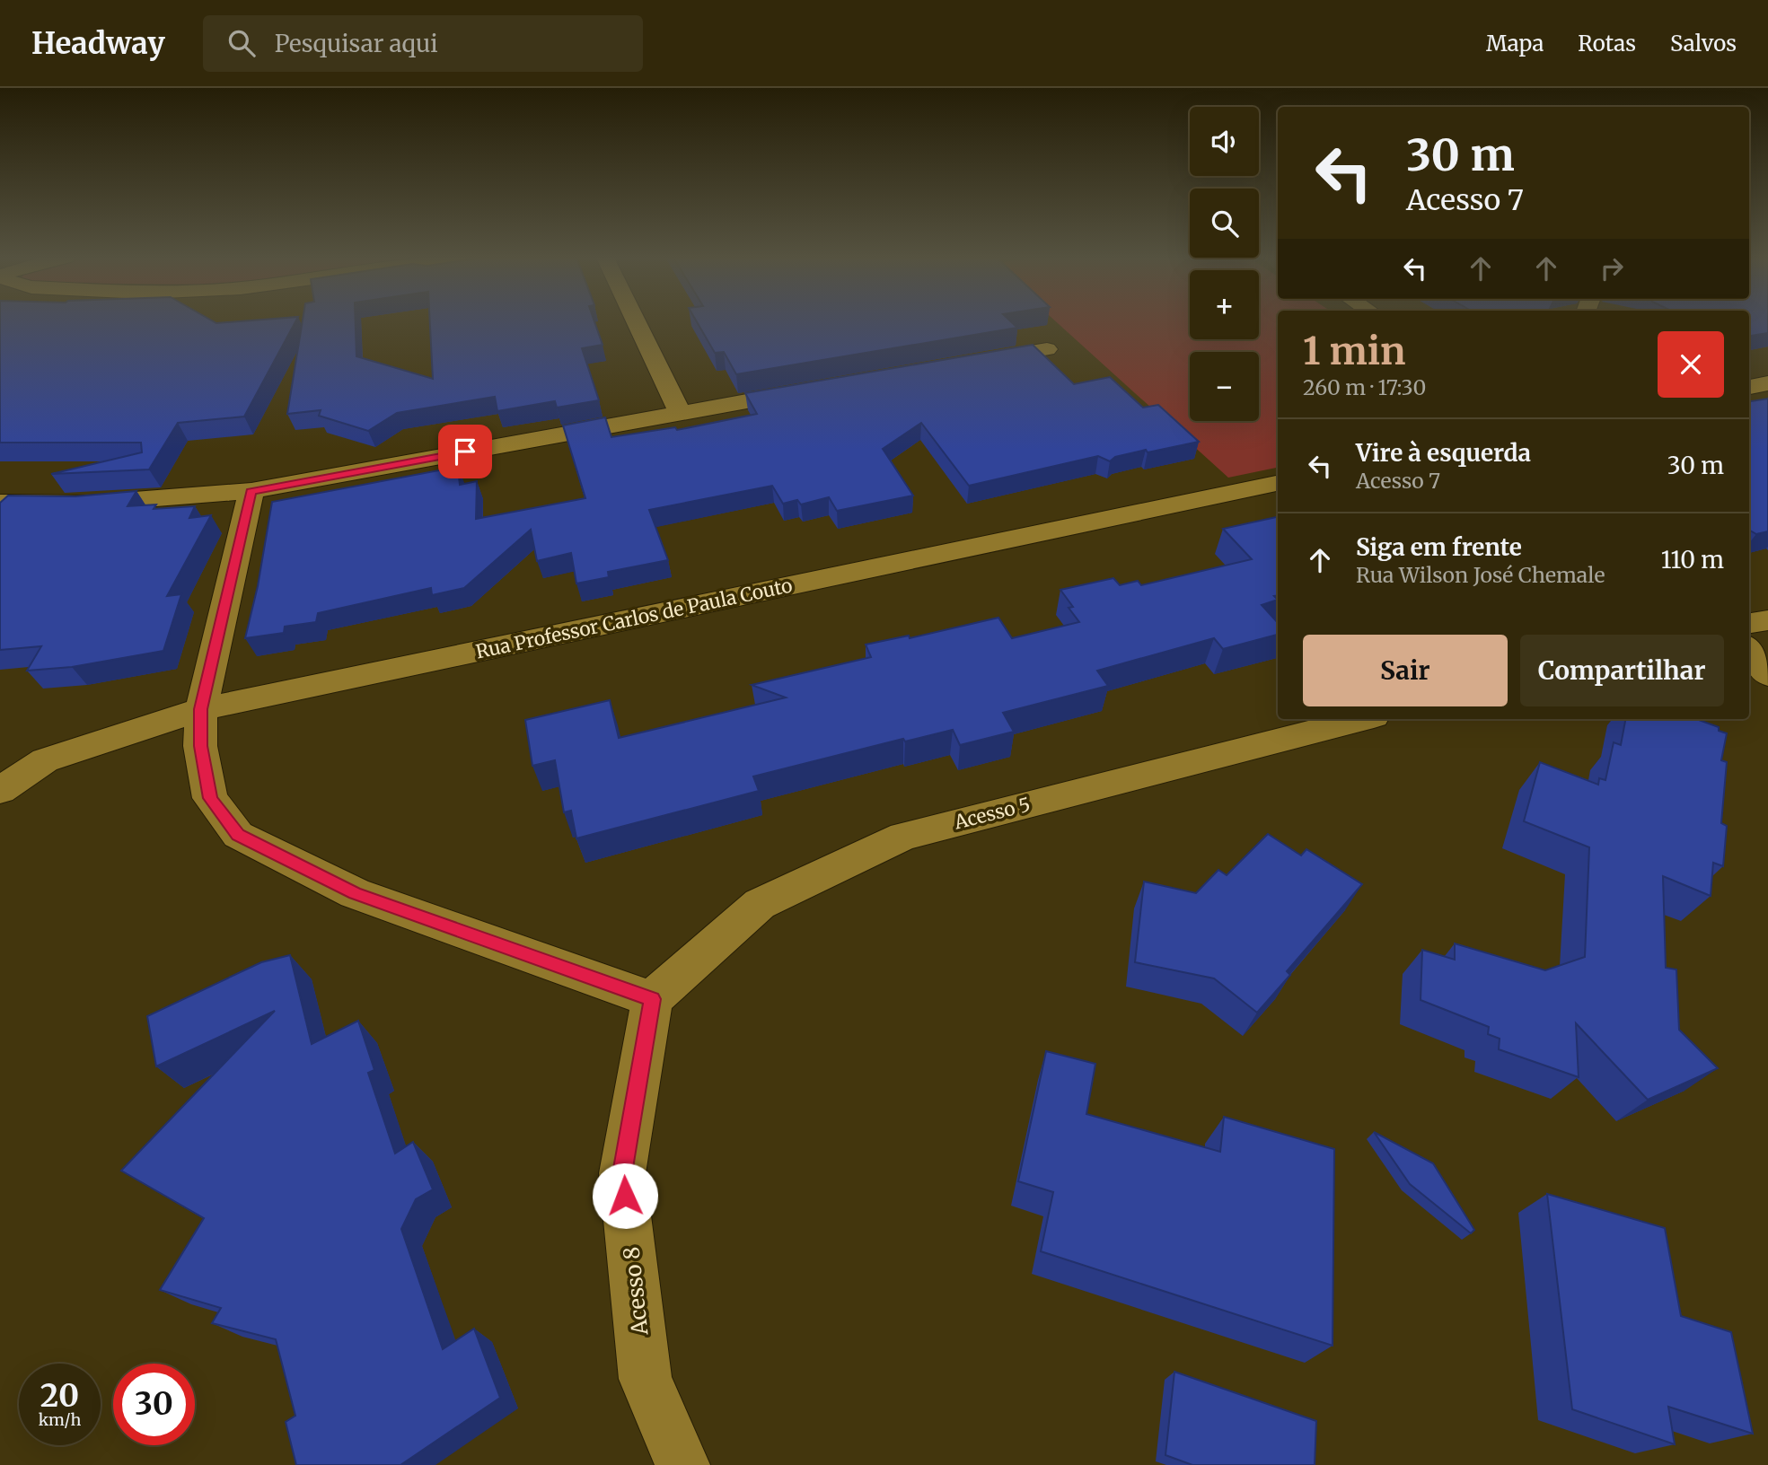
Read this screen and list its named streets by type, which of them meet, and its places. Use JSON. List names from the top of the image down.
{
  "streets": {
    "street": ["Rua Professor Carlos de Paula Couto", "Acesso 5", "Acesso 8"]
  },
  "crossings": [
    ["Acesso 5", "Acesso 8"]
  ],
  "page": {
    "header": "Headway",
    "search": "Pesquisar aqui",
    "nav": ["Mapa", "Rotas", "Salvos"],
    "map_buttons": ["+", "−"],
    "turn": ["30 m", "Acesso 7"],
    "heading": ["1 min", "260 m · 17:30"],
    "list": [
      {
        "name": "Vire à esquerda",
        "note": "Acesso 7",
        "value": "30 m"
      },
      {
        "name": "Siga em frente",
        "note": "Rua Wilson José Chemale",
        "value": "110 m"
      }
    ],
    "buttons": ["Sair", "Compartilhar"],
    "speed": "20 km/h",
    "limit": "30"
  }
}
